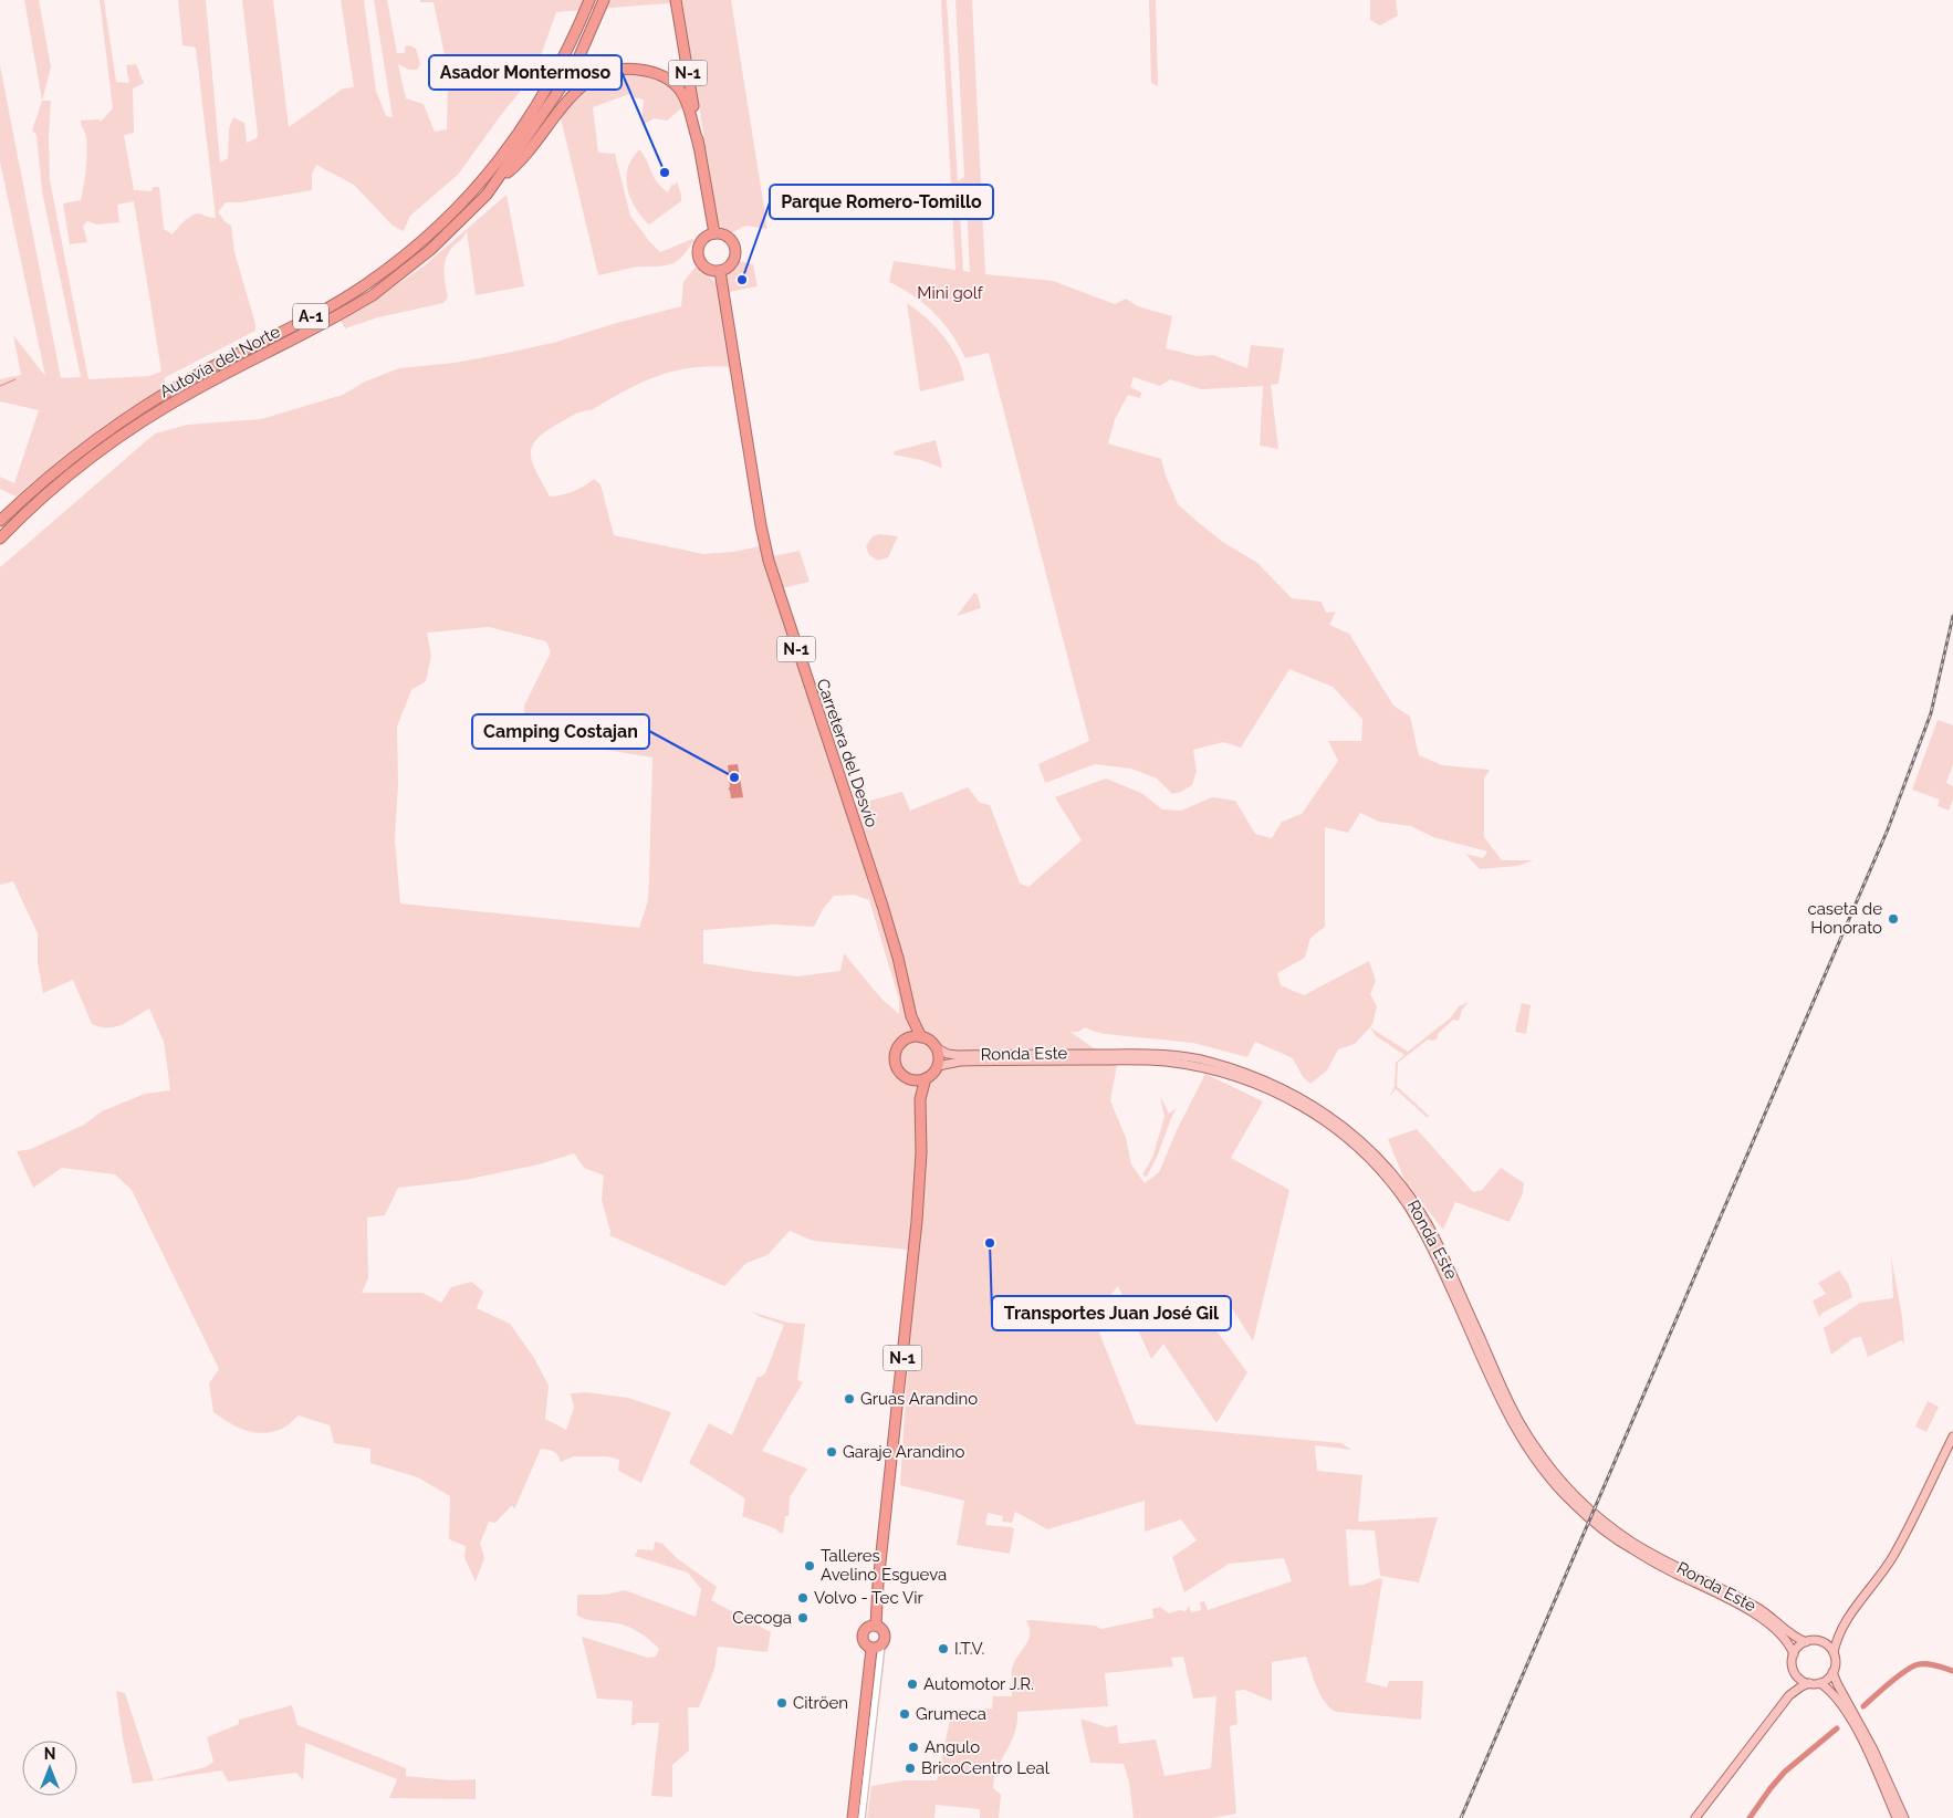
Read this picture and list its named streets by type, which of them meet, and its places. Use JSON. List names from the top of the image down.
{
  "streets": {
    "highway": [
      "N-1",
      "A-1",
      "Autovía del Norte",
      "Carretera del Desvío"
    ],
    "main road": ["Ronda Este"]
  },
  "crossings": [
    ["N-1", "Carretera del Desvío"],
    ["N-1", "Ronda Este"],
    ["Carretera del Desvío", "Ronda Este"]
  ],
  "parks": ["Mini golf"],
  "places": [
    "Asador Montermoso",
    "Parque Romero-Tomillo",
    "Camping Costajan",
    "caseta de Honorato",
    "Transportes Juan José Gil",
    "Gruas Arandino",
    "Garaje Arandino",
    "Talleres Avelino Esgueva",
    "Volvo - Tec Vir",
    "Cecoga",
    "I.T.V.",
    "Automotor J.R.",
    "Citröen",
    "Grumeca",
    "Angulo",
    "BricoCentro Leal"
  ],
  "north": "top"
}
